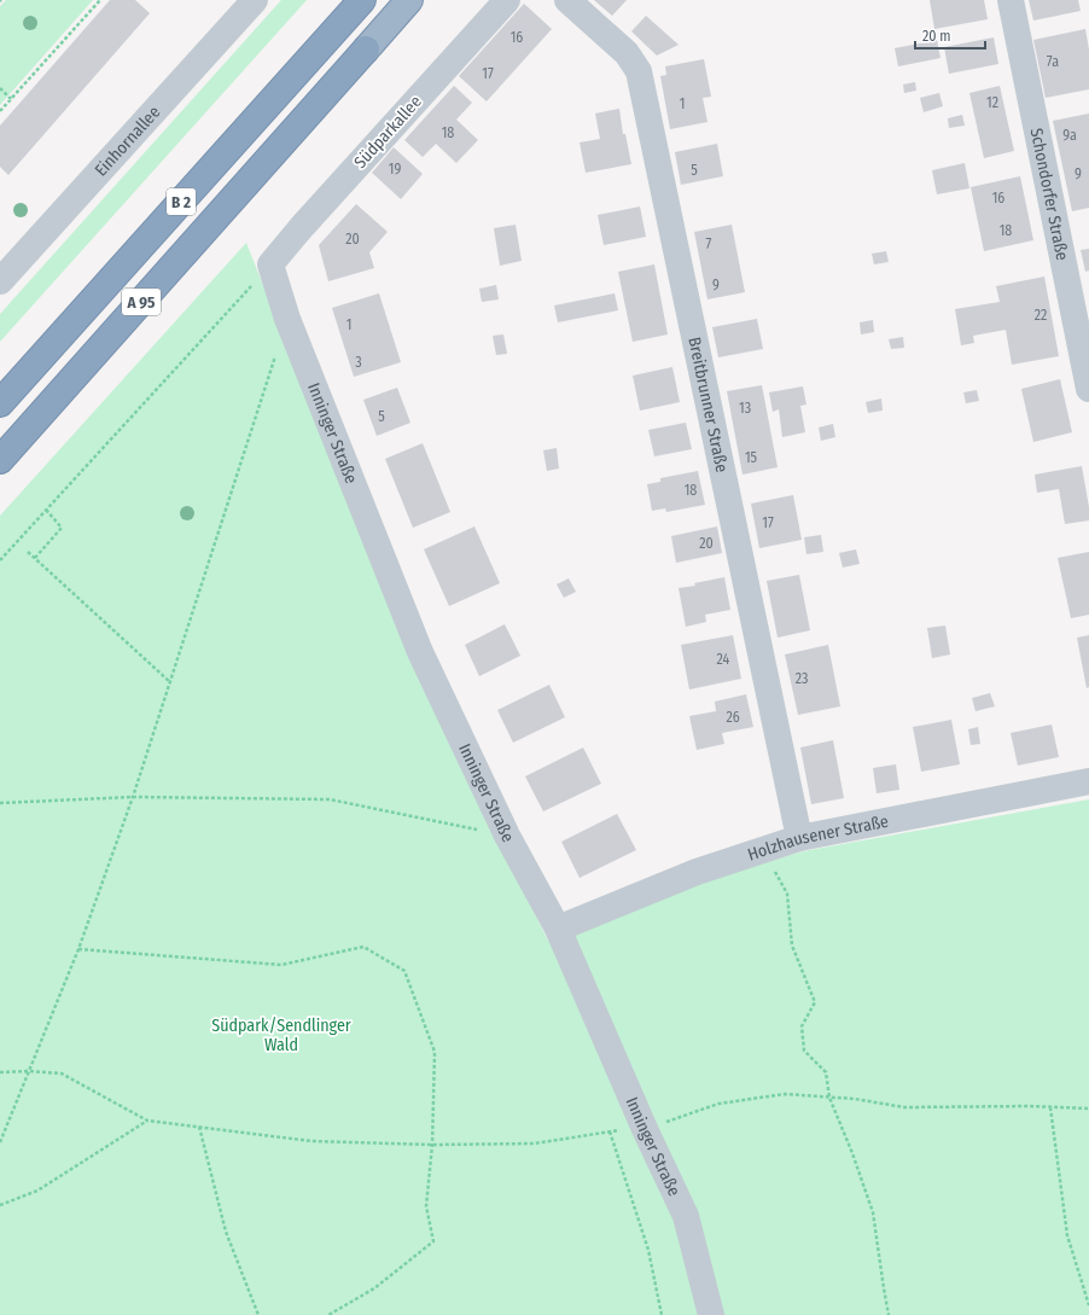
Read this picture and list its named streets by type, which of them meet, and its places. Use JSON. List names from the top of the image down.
{
  "streets": {
    "highway": ["B 2", "A 95"],
    "street": [
      "Südparkallee",
      "Einhornallee",
      "Schondorfer Straße",
      "Breitbrunner Straße",
      "Inninger Straße",
      "Holzhausener Straße"
    ]
  },
  "crossings": [
    ["Südparkallee", "Inninger Straße"],
    ["Breitbrunner Straße", "Holzhausener Straße"],
    ["Inninger Straße", "Holzhausener Straße"]
  ],
  "parks": ["Südpark/Sendlinger Wald"],
  "house_numbers": [
    "16",
    "7a",
    "17",
    "12",
    "1",
    "18",
    "9a",
    "19",
    "5",
    "9",
    "16",
    "18",
    "20",
    "7",
    "9",
    "22",
    "1",
    "3",
    "13",
    "5",
    "15",
    "18",
    "17",
    "20",
    "24",
    "23",
    "26"
  ],
  "scale_bar": "20 m"
}
